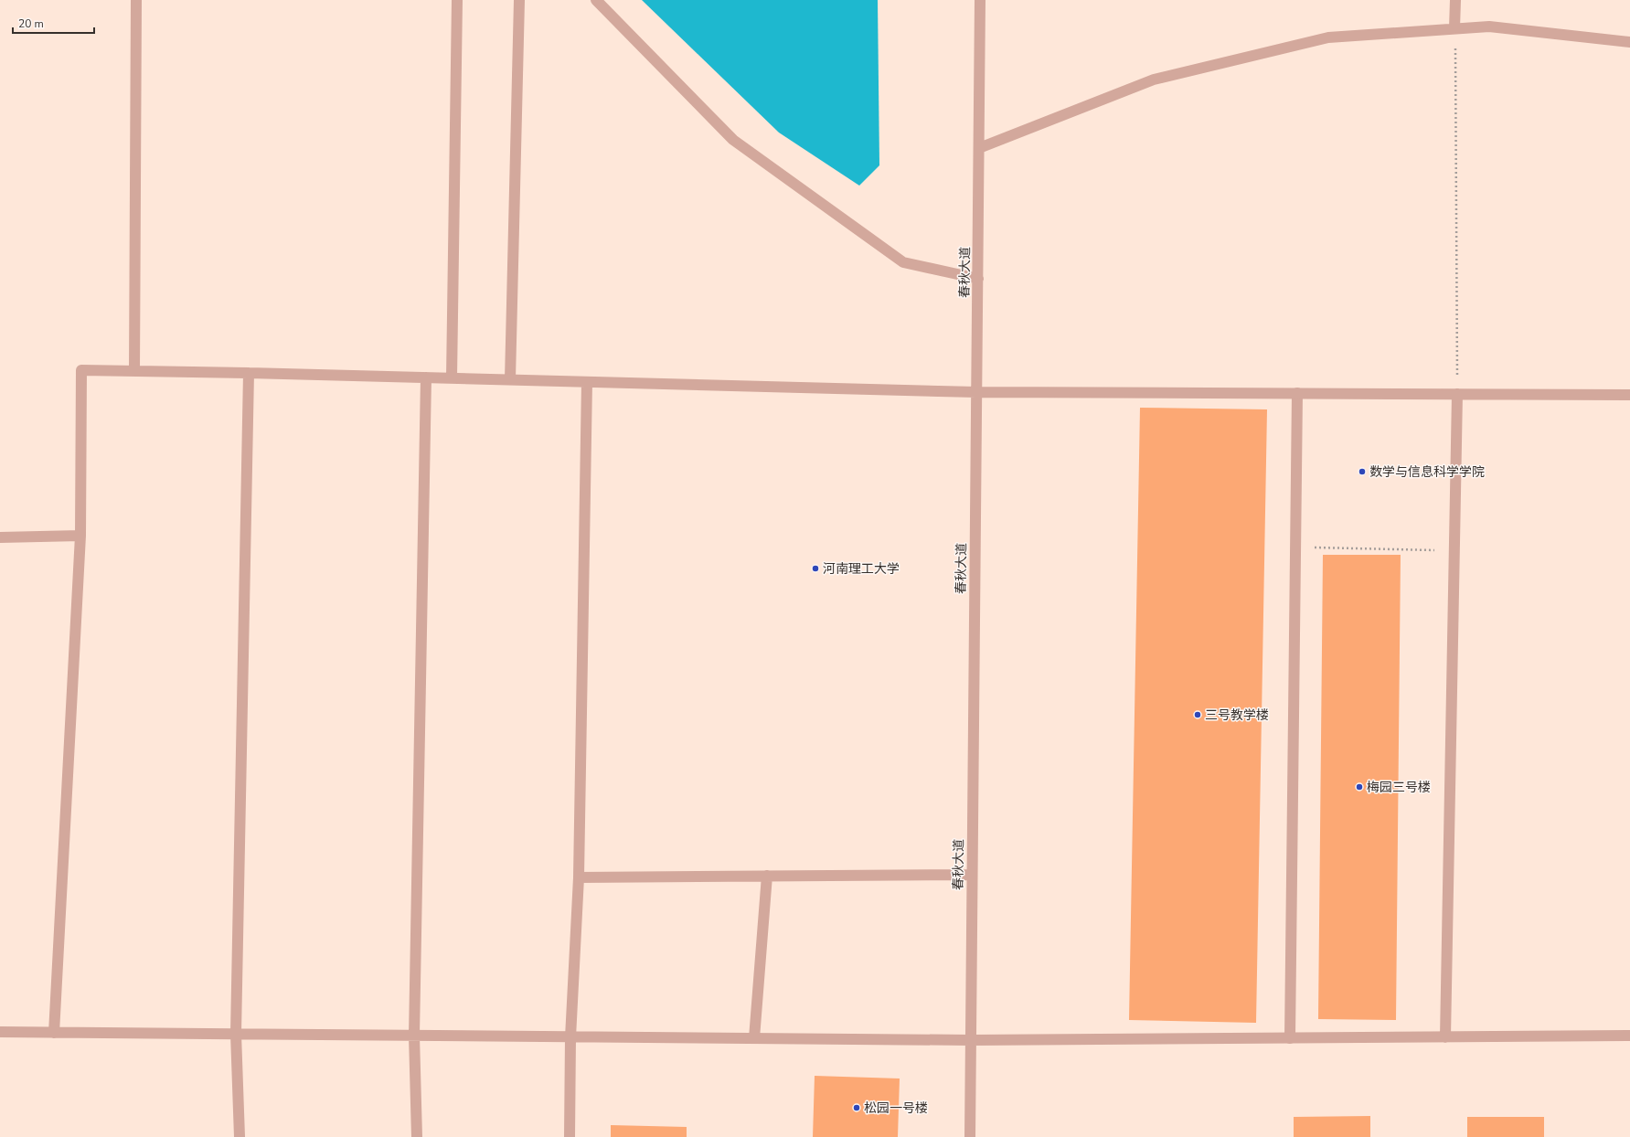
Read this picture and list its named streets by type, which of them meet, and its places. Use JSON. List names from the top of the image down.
{
  "streets": {
    "street": ["春秋大道"]
  },
  "places": [
    "数学与信息科学学院",
    "河南理工大学",
    "三号教学楼",
    "梅园三号楼",
    "松园一号楼"
  ],
  "scale_bar": "20 m"
}
